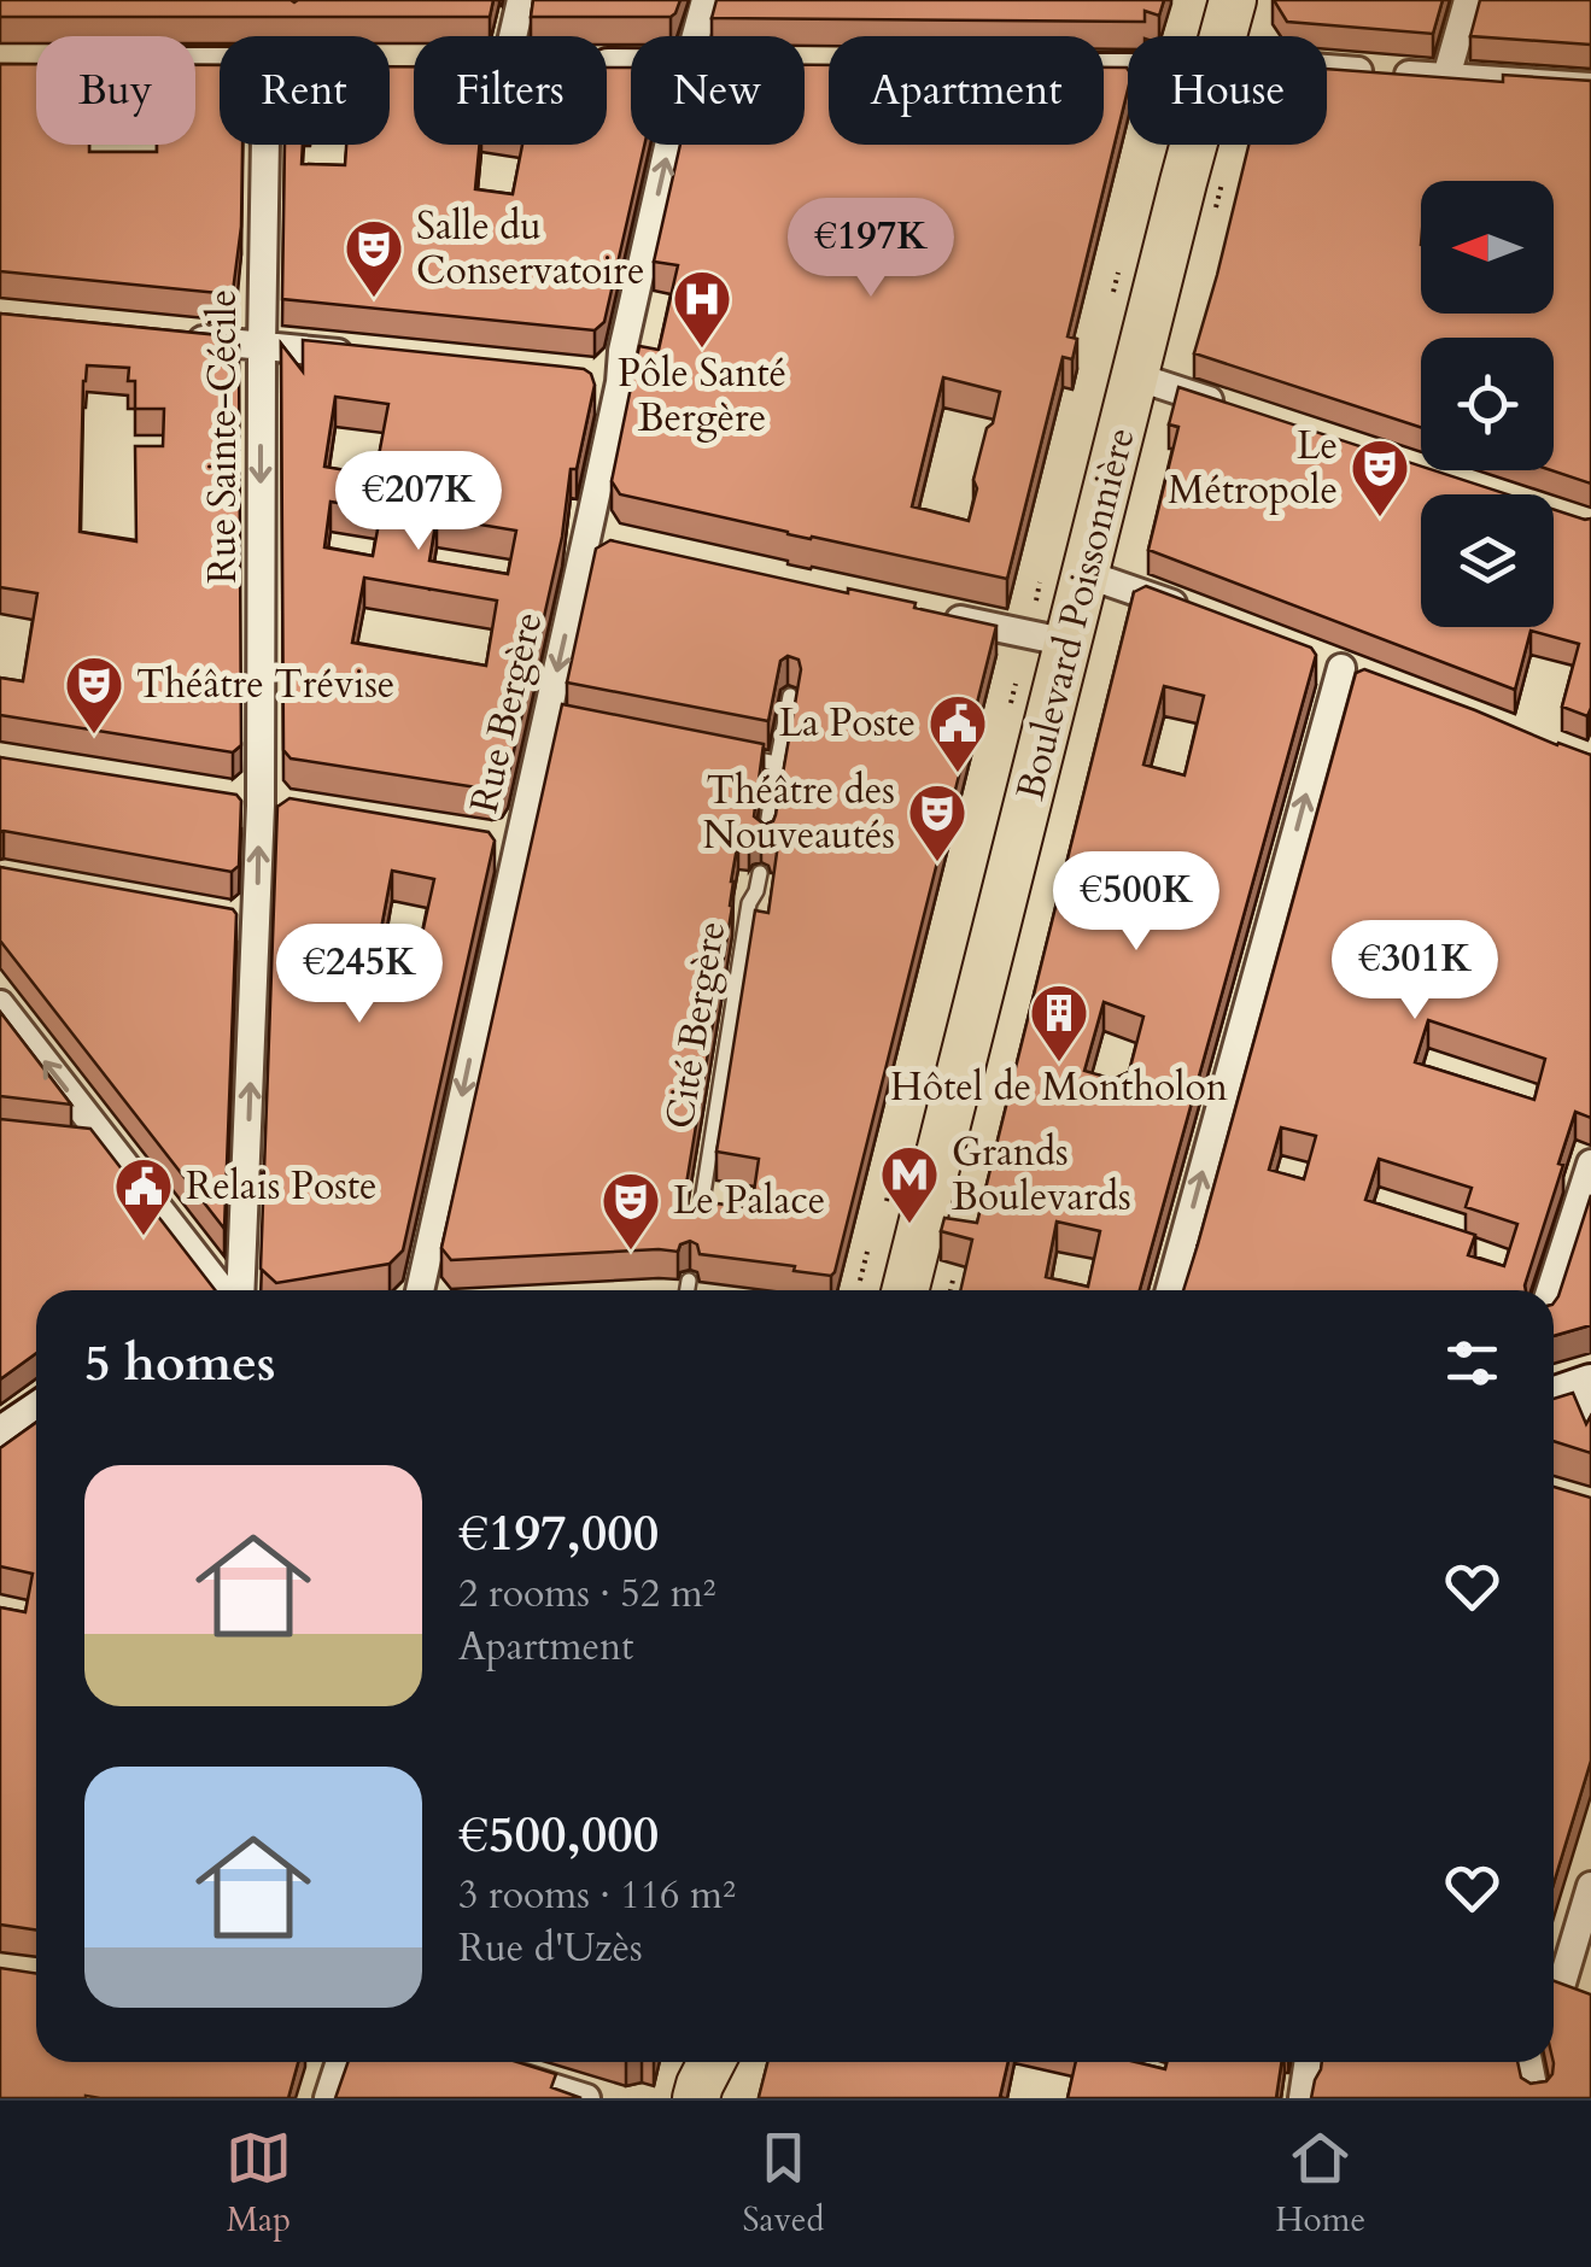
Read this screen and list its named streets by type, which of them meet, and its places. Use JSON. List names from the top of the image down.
{
  "streets": {
    "main road": ["Boulevard Poissonnière"],
    "street": ["Rue Sainte-Cécile", "Rue Bergère"],
    "lane": ["Cité Bergère"]
  },
  "one_way": ["Rue Sainte-Cécile", "Rue Bergère"],
  "places": {
    "theatre": [
      "Salle du Conservatoire",
      "Le Métropole",
      "Théâtre Trévise",
      "Théâtre des Nouveautés",
      "Le Palace"
    ],
    "hospital": ["Pôle Santé Bergère"],
    "public building": ["La Poste", "Relais Poste"],
    "building": ["Hôtel de Montholon"],
    "metro station": ["Grands Boulevards"]
  },
  "north": "left",
  "page": {
    "chip": [
      "Buy",
      "Rent",
      "Filters",
      "New",
      "Apartment",
      "House"
    ],
    "price": [
      "€197K",
      "€207K",
      "€500K",
      "€301K",
      "€245K"
    ],
    "heading": "5 homes",
    "list": [
      {
        "name": "€197,000",
        "note": "2 rooms · 52 m² · Apartment"
      },
      {
        "name": "€500,000",
        "note": "3 rooms · 116 m² · Rue d'Uzès"
      }
    ],
    "tabs": ["Map", "Saved", "Home"]
  }
}
